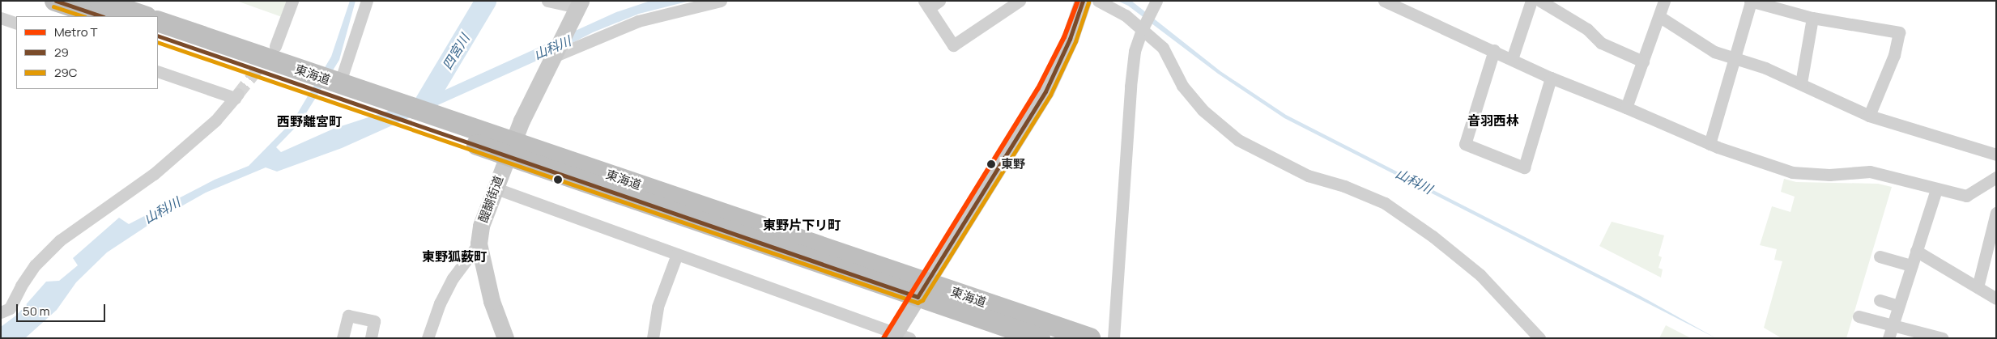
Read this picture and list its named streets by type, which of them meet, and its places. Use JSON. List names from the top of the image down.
{
  "streets": {
    "highway": ["東海道"],
    "street": ["醍醐街道"]
  },
  "crossings": [
    ["東海道", "醍醐街道"]
  ],
  "districts": [
    "音羽西林",
    "西野離宮町",
    "東野片下リ町",
    "東野狐薮町"
  ],
  "water": ["山科川", "四宮川"],
  "places": ["東野"],
  "lines": ["metro line T", "transit line 29", "transit line 29C"],
  "legend": ["Metro T", "29", "29C"],
  "scale_bar": "50 m"
}
